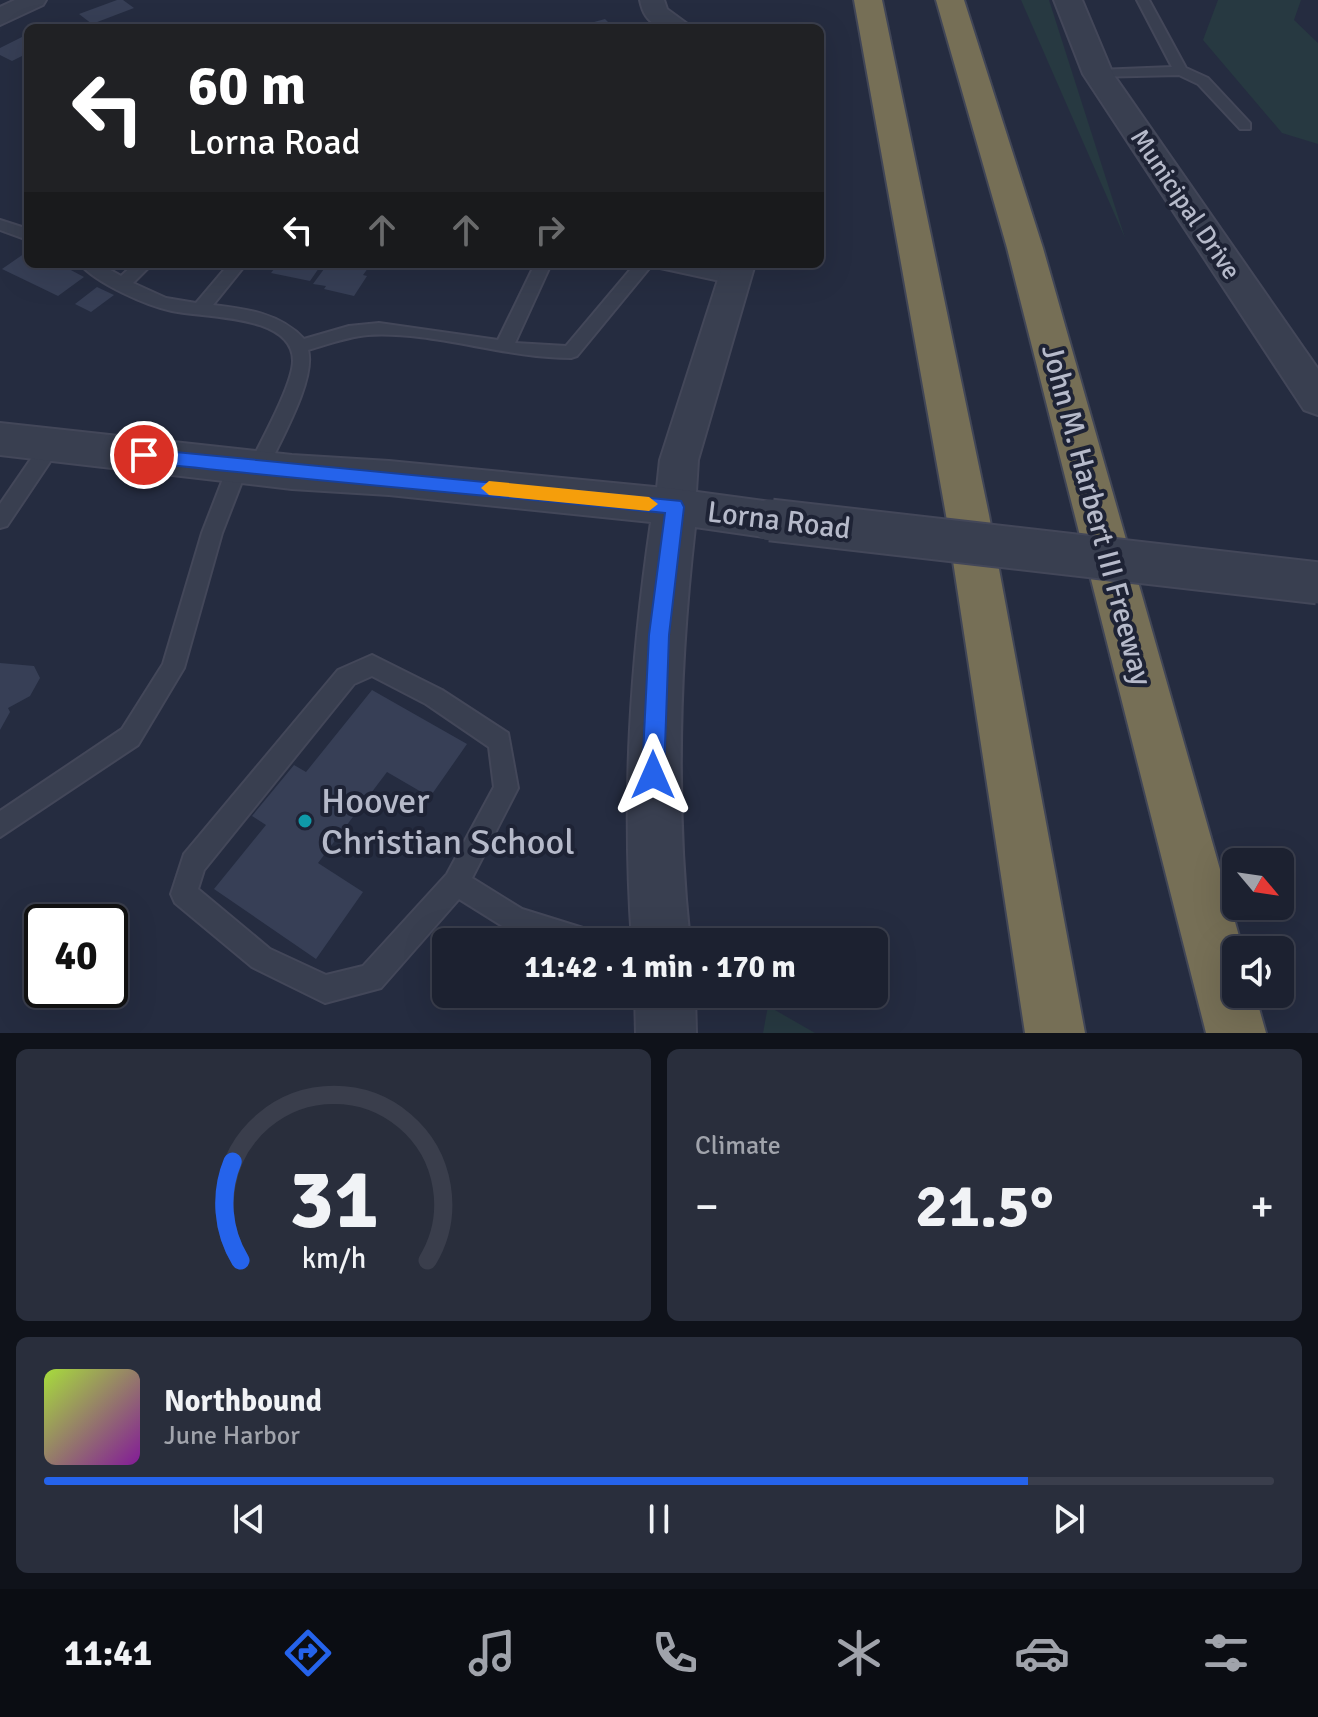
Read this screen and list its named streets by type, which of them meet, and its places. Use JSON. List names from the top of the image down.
{
  "streets": {
    "highway": ["John M. Harbert III Freeway"],
    "street": ["Municipal Drive", "Lorna Road"]
  },
  "places": ["Hoover Christian School"],
  "north": "bottom right",
  "page": {
    "turn": ["60 m", "Lorna Road"],
    "limit": "40",
    "trip": "11:42 · 1 min · 170 m",
    "tile": "Climate",
    "heat": ["−", "21.5°", "+"],
    "song": ["Northbound", "June Harbor"],
    "tabs": "11:41",
    "gauge": ["31", "km/h"]
  }
}
